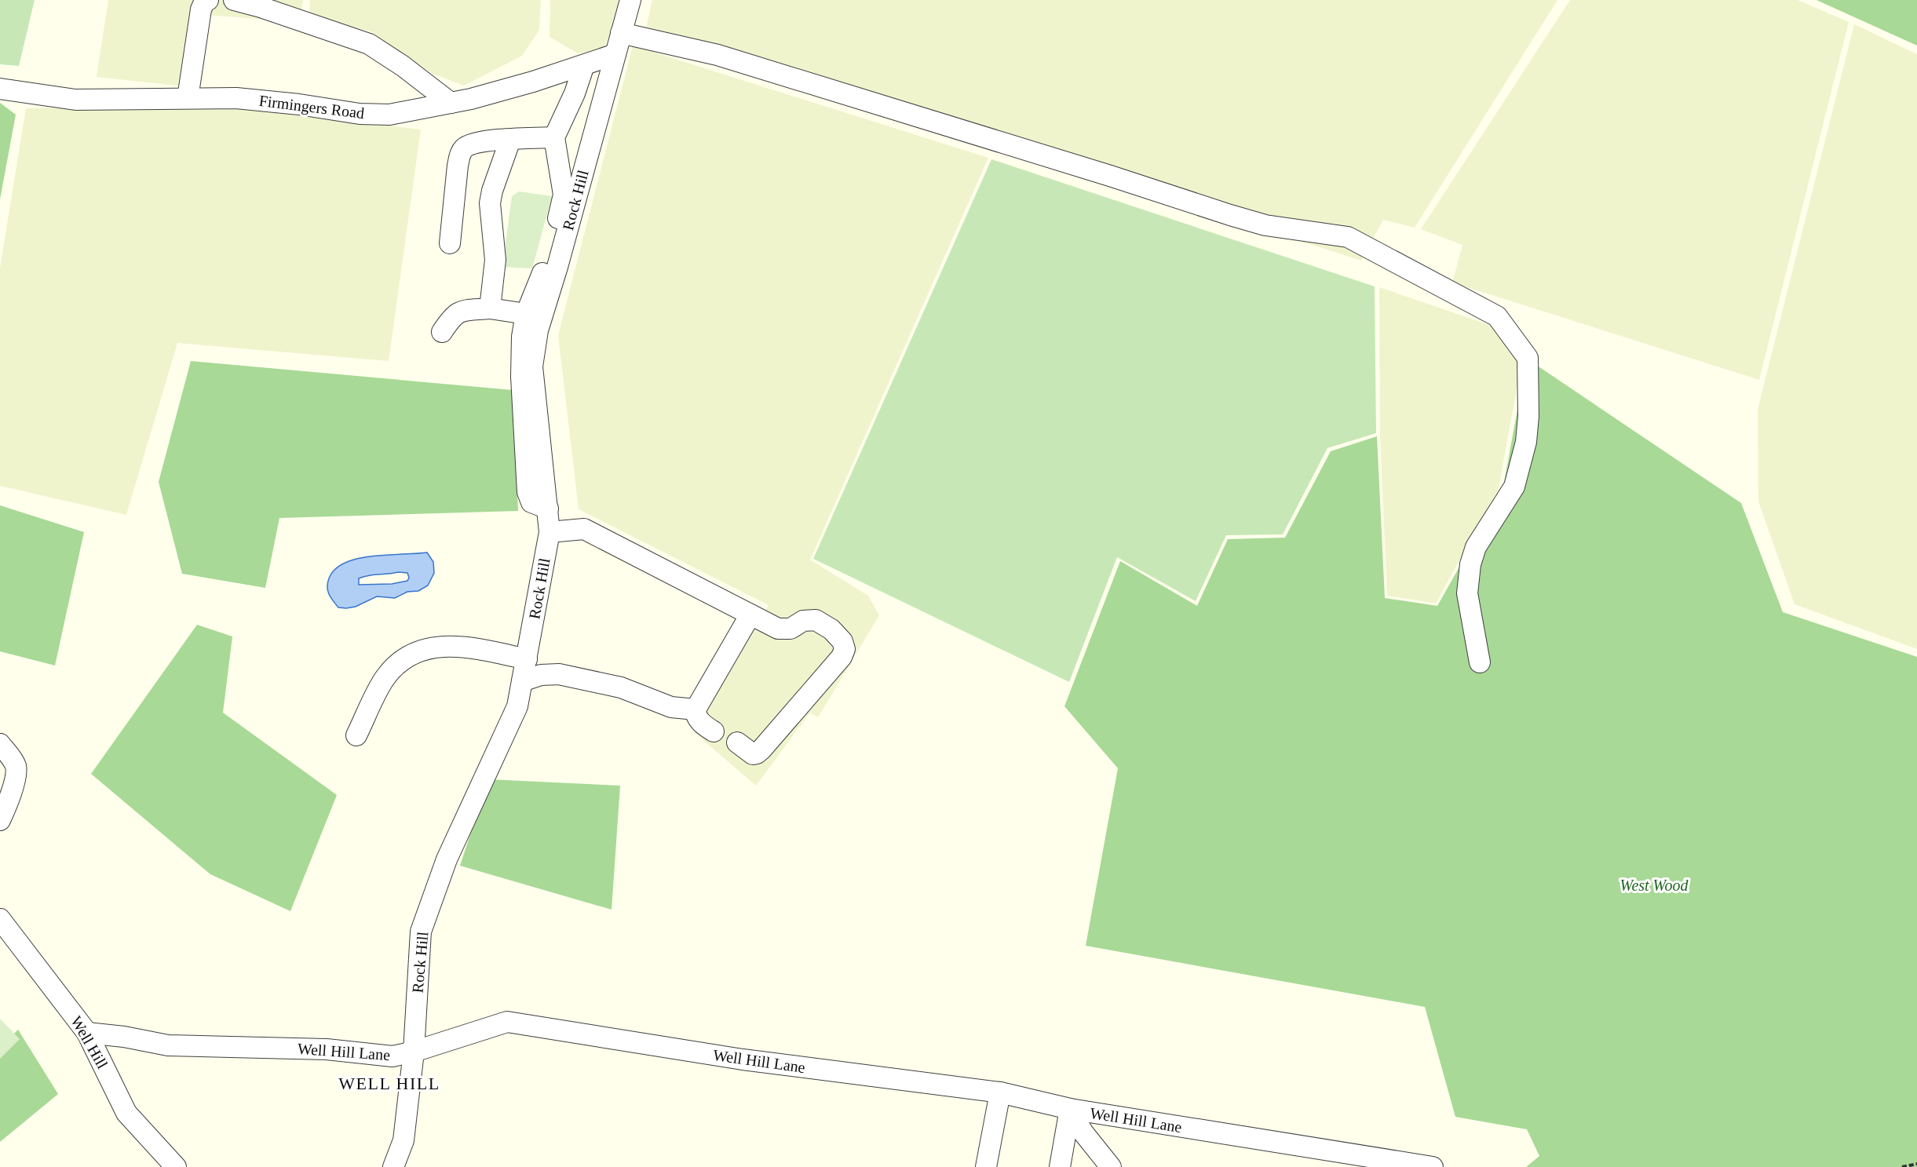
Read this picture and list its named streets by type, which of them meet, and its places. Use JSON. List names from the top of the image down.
{
  "streets": {
    "street": [
      "Firmingers Road",
      "Rock Hill",
      "Well Hill",
      "Well Hill Lane"
    ]
  },
  "crossings": [
    ["Firmingers Road", "Rock Hill"],
    ["Rock Hill", "Well Hill Lane"],
    ["Well Hill", "Well Hill Lane"]
  ],
  "districts": ["WELL HILL"],
  "parks": ["West Wood"]
}
